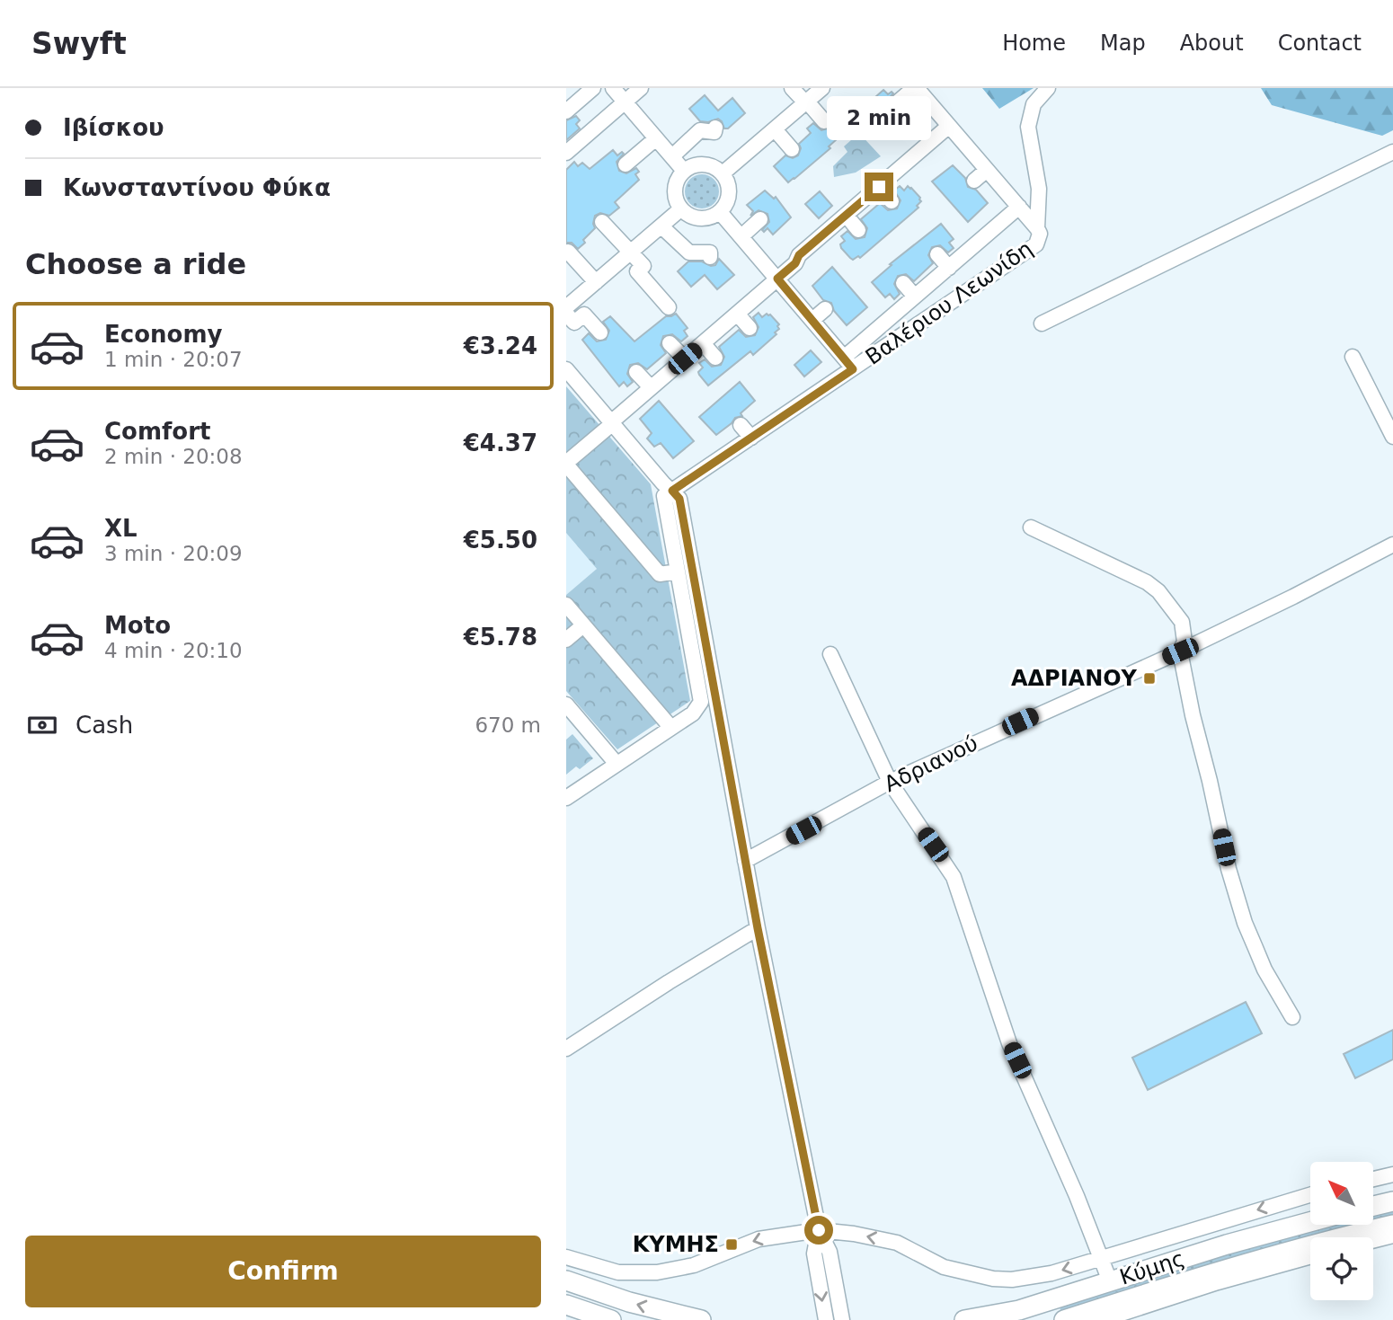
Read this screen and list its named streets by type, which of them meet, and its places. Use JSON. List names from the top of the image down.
{
  "streets": {
    "main road": ["Κύμης"],
    "street": ["Βαλέριου Λεωνίδη", "Αδριανού"]
  },
  "places": {
    "transit": ["ΑΔΡΙΑΝΟΥ", "ΚΥΜΗΣ"]
  },
  "north": "top left",
  "page": {
    "header": "Swyft",
    "nav": [
      "Home",
      "Map",
      "About",
      "Contact"
    ],
    "banner": ["Ιβίσκου", "Κωνσταντίνου Φύκα"],
    "bubble": "2 min",
    "heading": "Choose a ride",
    "list": [
      {
        "name": "Economy",
        "note": "1 min · 20:07",
        "value": "€3.24"
      },
      {
        "name": "Comfort",
        "note": "2 min · 20:08",
        "value": "€4.37"
      },
      {
        "name": "XL",
        "note": "3 min · 20:09",
        "value": "€5.50"
      },
      {
        "name": "Moto",
        "note": "4 min · 20:10",
        "value": "€5.78"
      }
    ],
    "pay": ["Cash", "670 m"],
    "buttons": "Confirm"
  }
}
